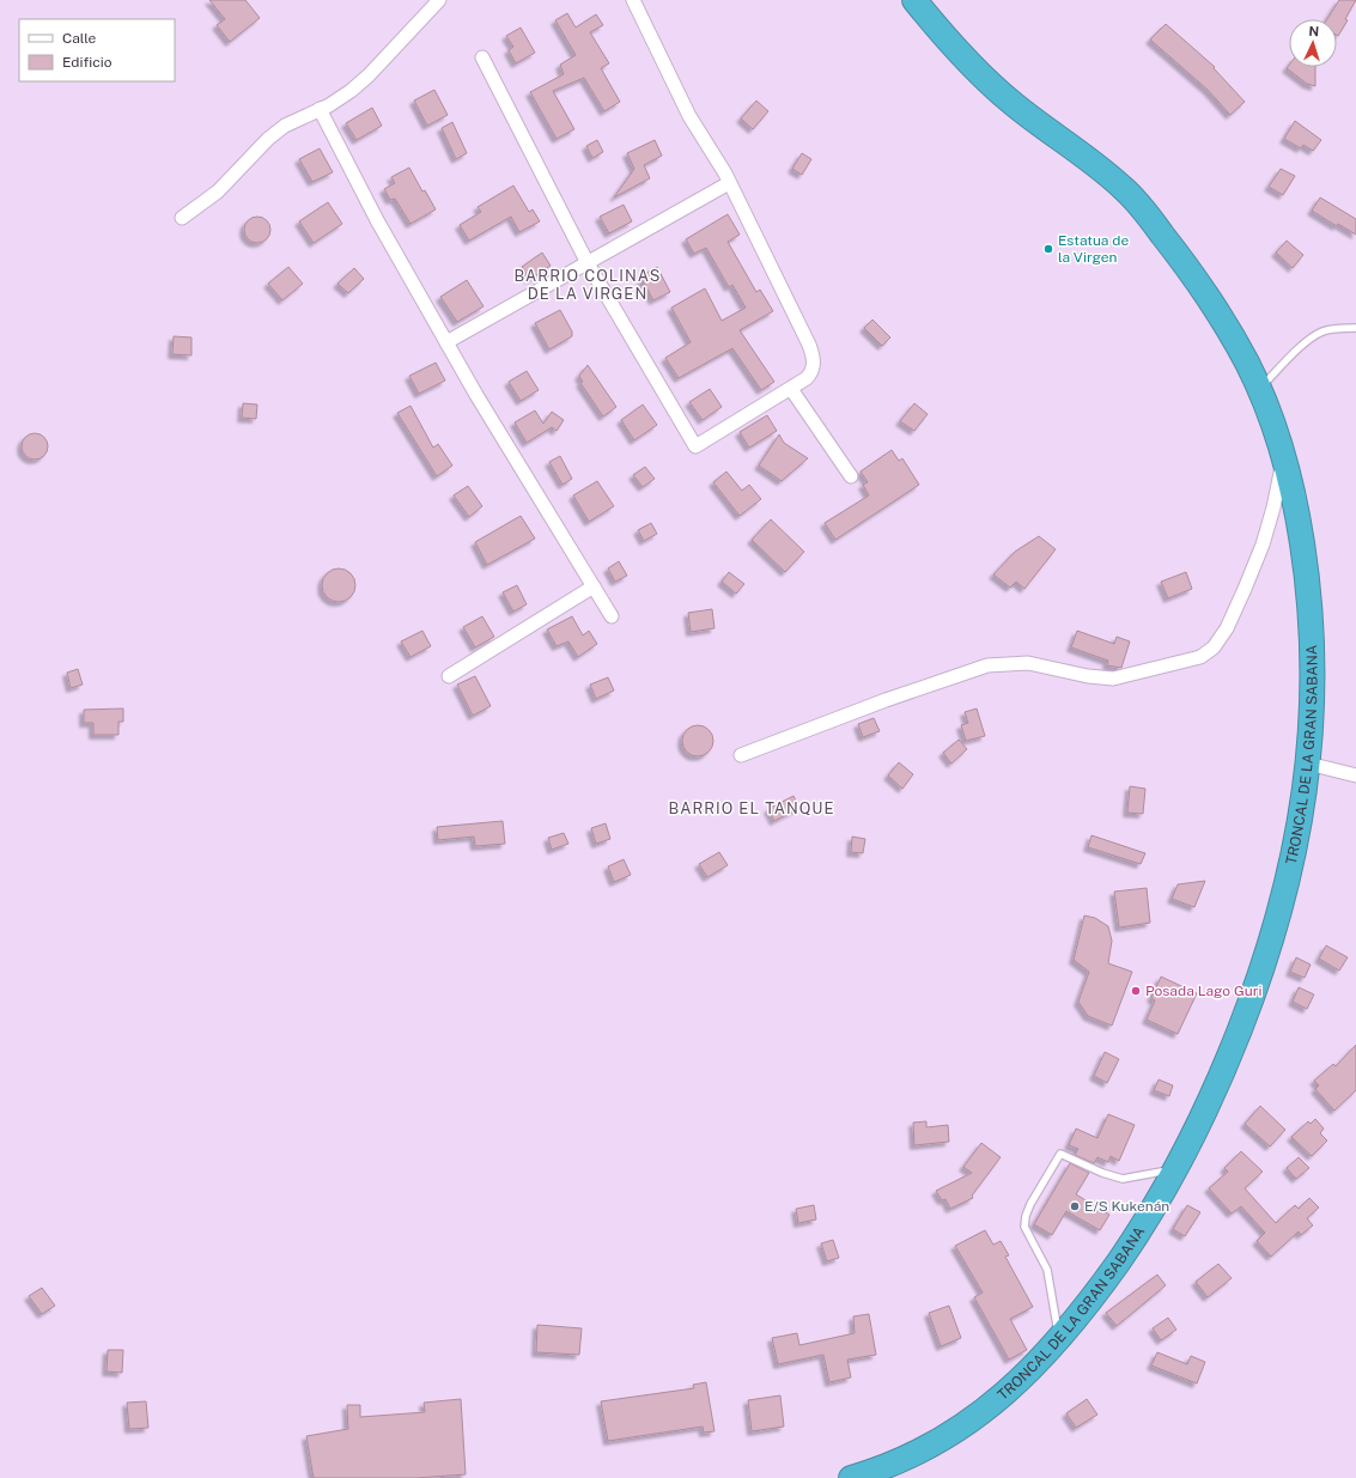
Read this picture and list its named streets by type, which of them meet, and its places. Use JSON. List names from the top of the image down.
{
  "streets": {
    "highway": ["TRONCAL DE LA GRAN SABANA"]
  },
  "districts": ["BARRIO COLINAS DE LA VIRGEN", "BARRIO EL TANQUE"],
  "places": ["Estatua de la Virgen", "Posada Lago Guri", "E/S Kukenán"],
  "legend": ["Calle", "Edificio"],
  "north": "top"
}
